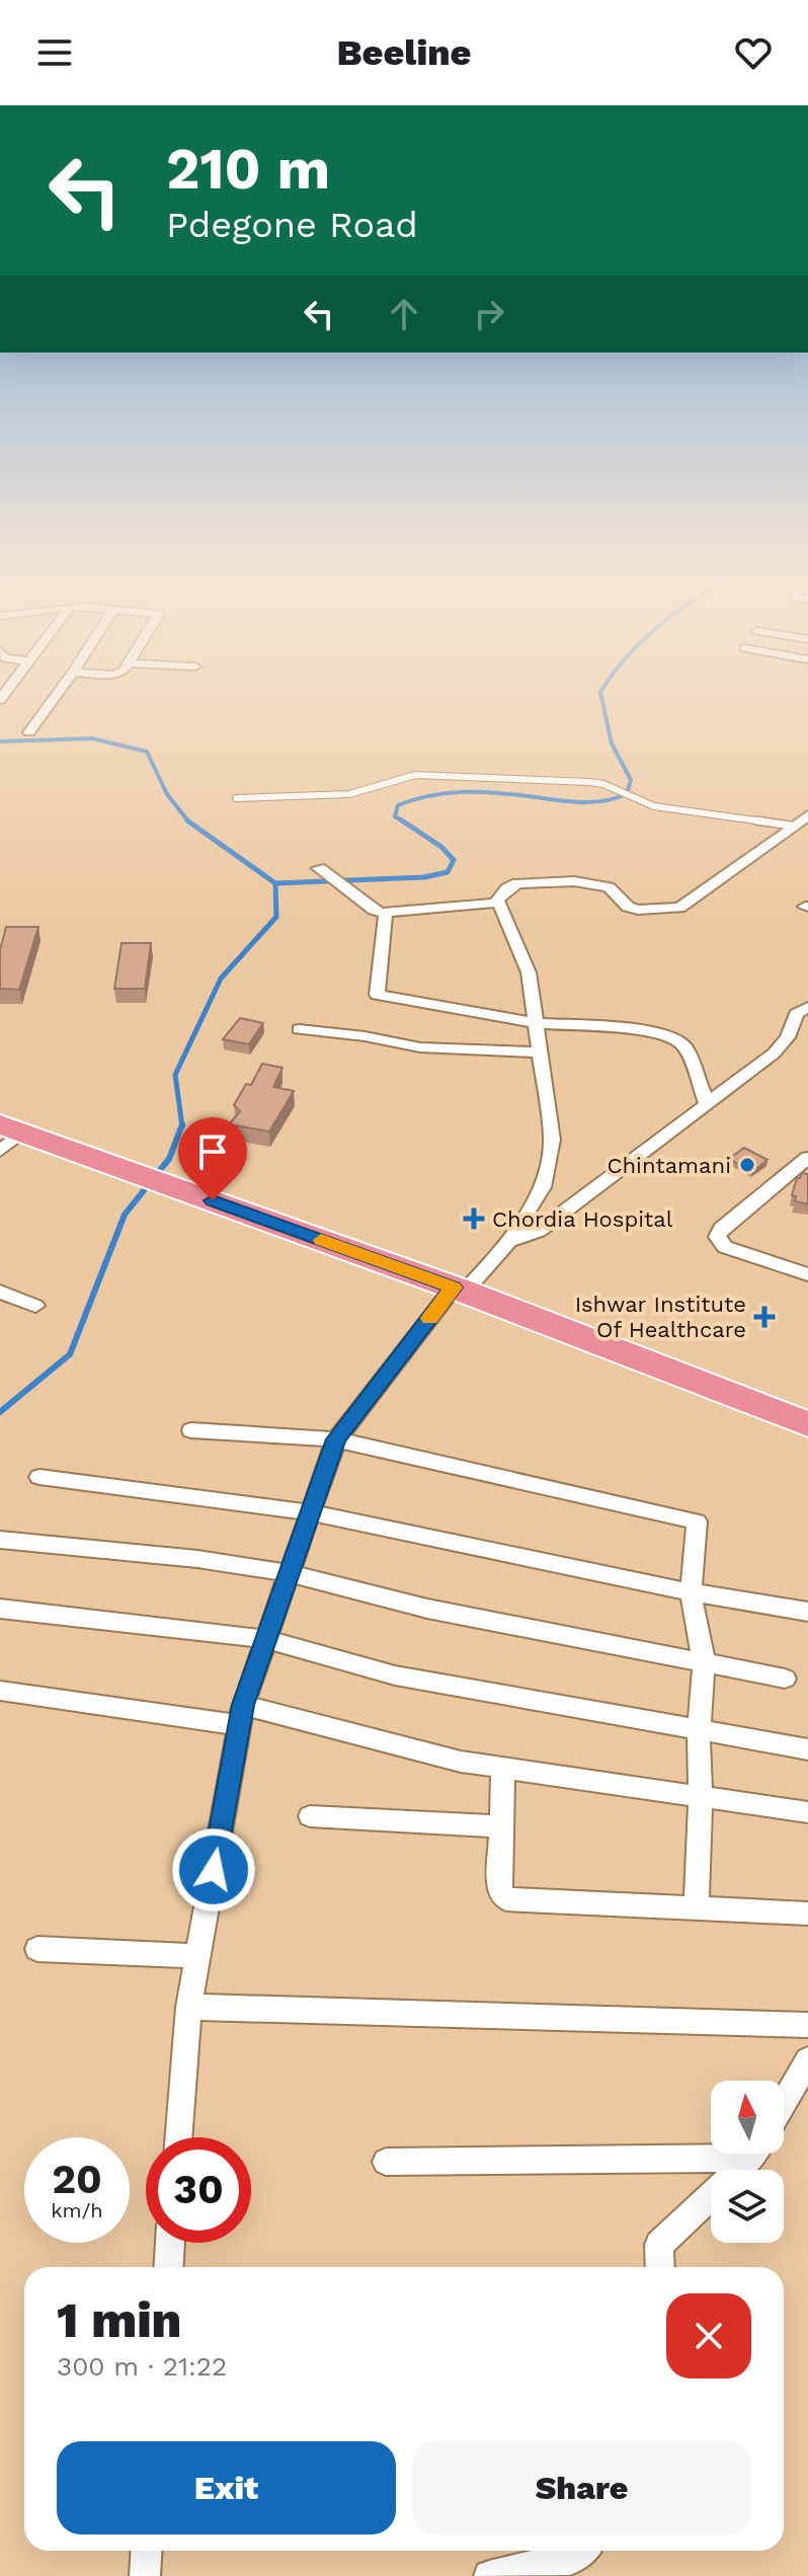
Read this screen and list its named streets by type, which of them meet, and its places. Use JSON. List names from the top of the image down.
{
  "places": {
    "other": ["Chintamani"],
    "health": ["Chordia Hospital", "Ishwar Institute Of Healthcare"]
  },
  "north": "top",
  "page": {
    "header": "Beeline",
    "turn": ["210 m", "Pdegone Road"],
    "speed": "20 km/h",
    "limit": "30",
    "heading": ["1 min", "300 m · 21:22"],
    "buttons": ["Exit", "Share"]
  }
}
